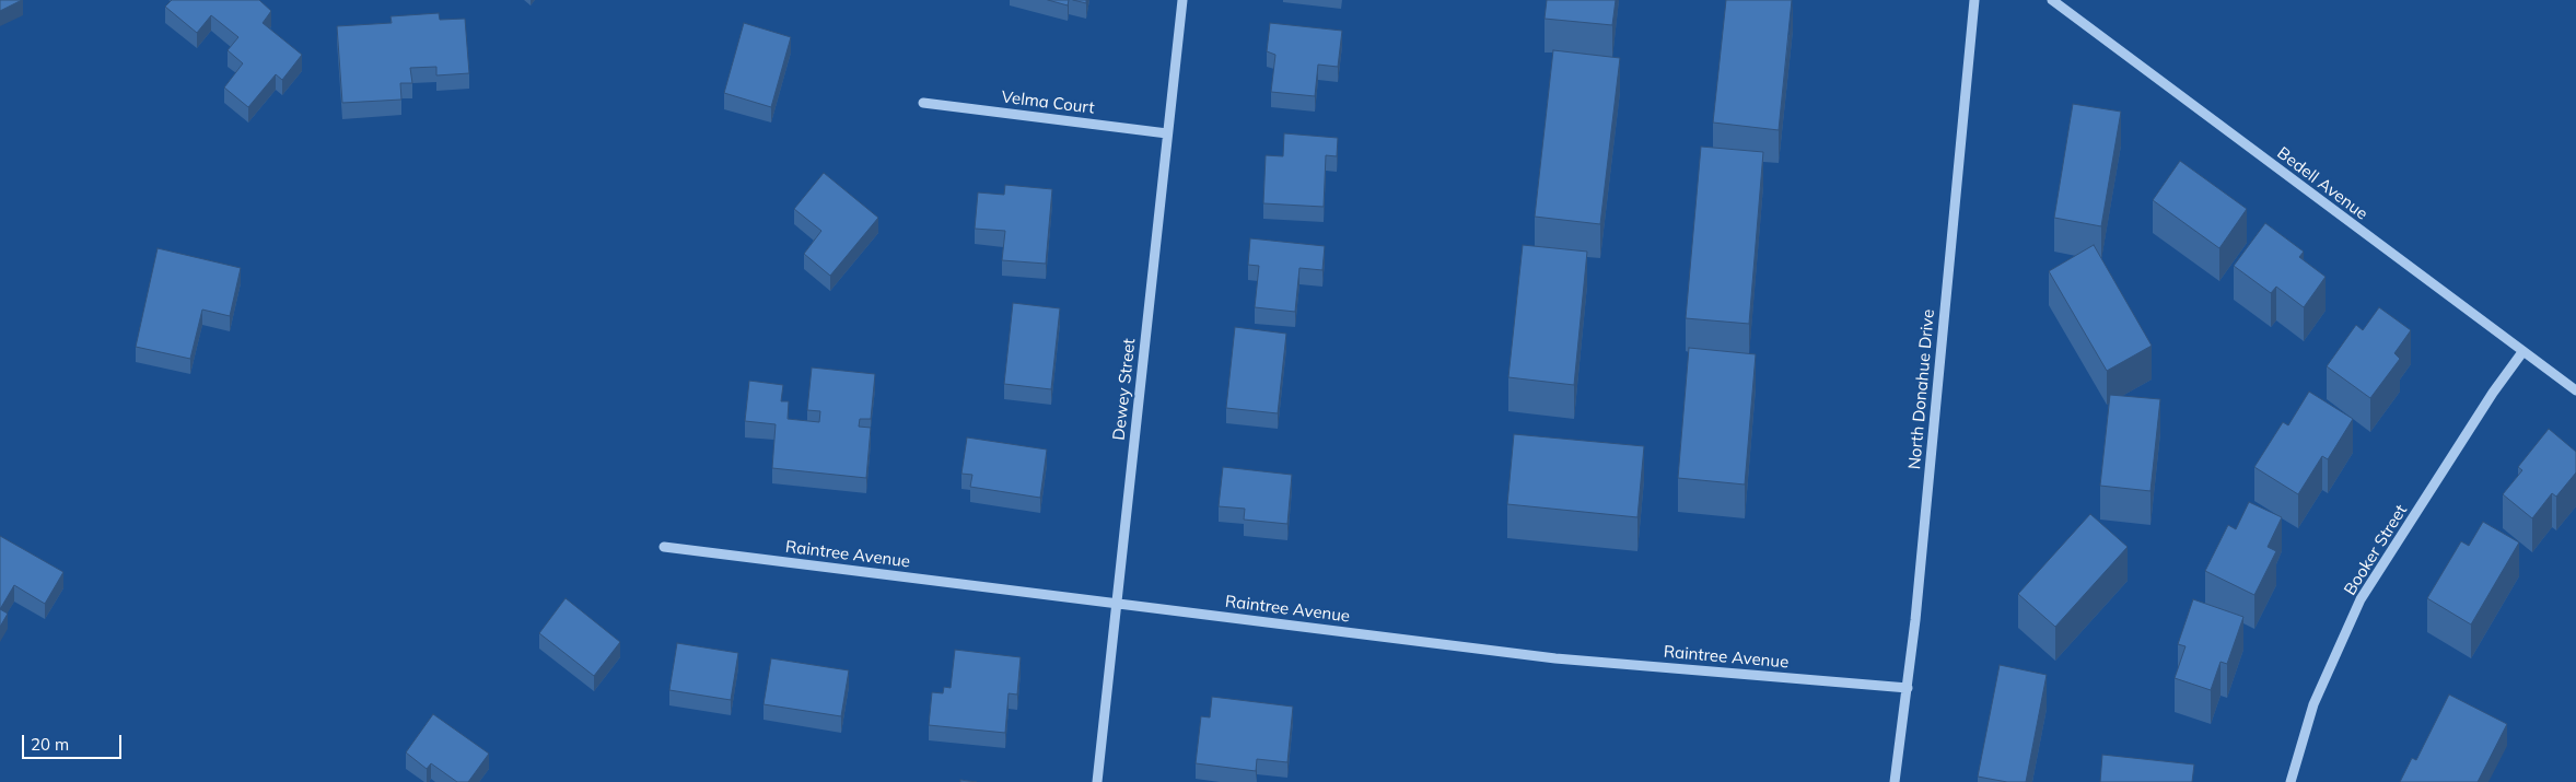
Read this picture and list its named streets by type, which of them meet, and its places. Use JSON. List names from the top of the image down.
{
  "streets": {
    "street": [
      "Velma Court",
      "Bedell Avenue",
      "Dewey Street",
      "North Donahue Drive",
      "Booker Street",
      "Raintree Avenue"
    ]
  },
  "crossings": [
    ["Velma Court", "Dewey Street"],
    ["Bedell Avenue", "Booker Street"],
    ["Dewey Street", "Raintree Avenue"],
    ["North Donahue Drive", "Raintree Avenue"]
  ],
  "scale_bar": "20 m"
}
